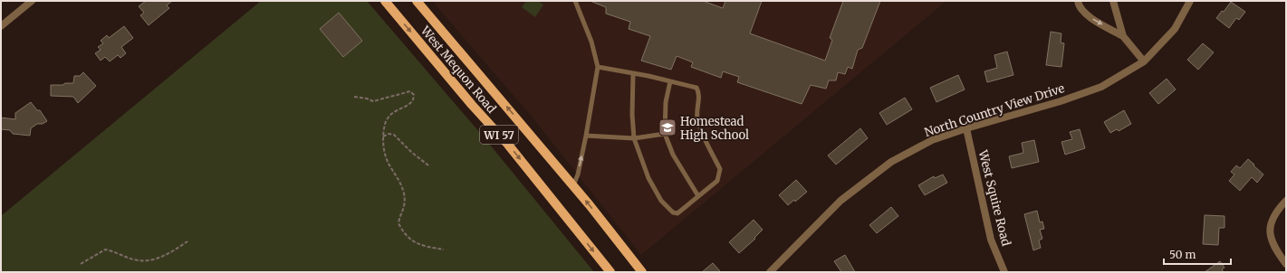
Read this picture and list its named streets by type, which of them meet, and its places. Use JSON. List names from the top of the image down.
{
  "streets": {
    "main road": ["West Mequon Road", "WI 57"],
    "street": ["North Country View Drive", "West Squire Road"]
  },
  "crossings": [
    ["North Country View Drive", "West Squire Road"]
  ],
  "places": {
    "school or university": ["Homestead High School"]
  },
  "scale_bar": "50 m"
}
